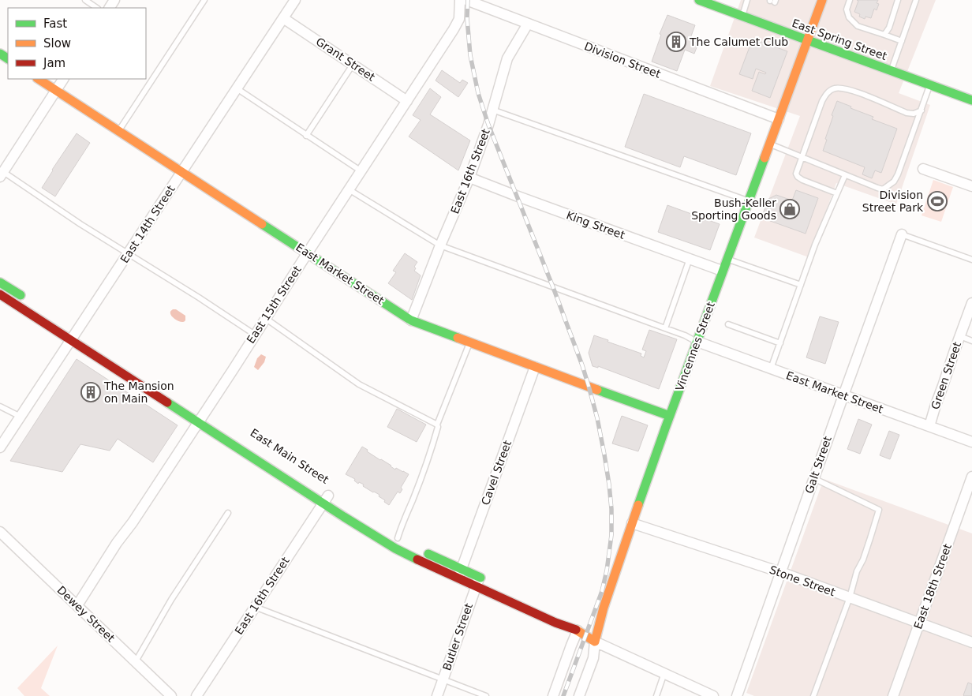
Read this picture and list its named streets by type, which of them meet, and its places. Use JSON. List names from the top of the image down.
{
  "streets": {
    "main road": [
      "East Spring Street",
      "East Market Street",
      "Vincennes Street",
      "East Main Street"
    ],
    "street": [
      "Grant Street",
      "Division Street",
      "East 16th Street",
      "East 14th Street",
      "King Street",
      "East 15th Street",
      "Green Street",
      "Galt Street",
      "Cavel Street",
      "Stone Street",
      "East 18th Street",
      "Dewey Street",
      "Butler Street"
    ]
  },
  "crossings": [
    ["East Spring Street", "Vincennes Street"],
    ["Grant Street", "East 14th Street"],
    ["Grant Street", "East 15th Street"],
    ["Division Street", "East 16th Street"],
    ["Division Street", "Vincennes Street"],
    ["East 16th Street", "King Street"],
    ["East 16th Street", "East Market Street"],
    ["East 16th Street", "East Main Street"],
    ["East 14th Street", "East Market Street"],
    ["East 14th Street", "East Main Street"],
    ["King Street", "Vincennes Street"],
    ["East Market Street", "East 15th Street"],
    ["East Market Street", "Vincennes Street"],
    ["East Market Street", "Green Street"],
    ["East Market Street", "Galt Street"],
    ["East Market Street", "Cavel Street"],
    ["East 15th Street", "East Main Street"],
    ["East 15th Street", "Dewey Street"],
    ["Vincennes Street", "East Main Street"],
    ["Vincennes Street", "Stone Street"],
    ["East Main Street", "Cavel Street"],
    ["East Main Street", "Butler Street"],
    ["Galt Street", "Stone Street"],
    ["Stone Street", "East 18th Street"]
  ],
  "places": {
    "building": ["The Calumet Club", "The Mansion on Main"],
    "sports": ["Division Street Park"],
    "shop": ["Bush-Keller Sporting Goods"]
  },
  "legend": ["Fast", "Slow", "Jam"]
}
